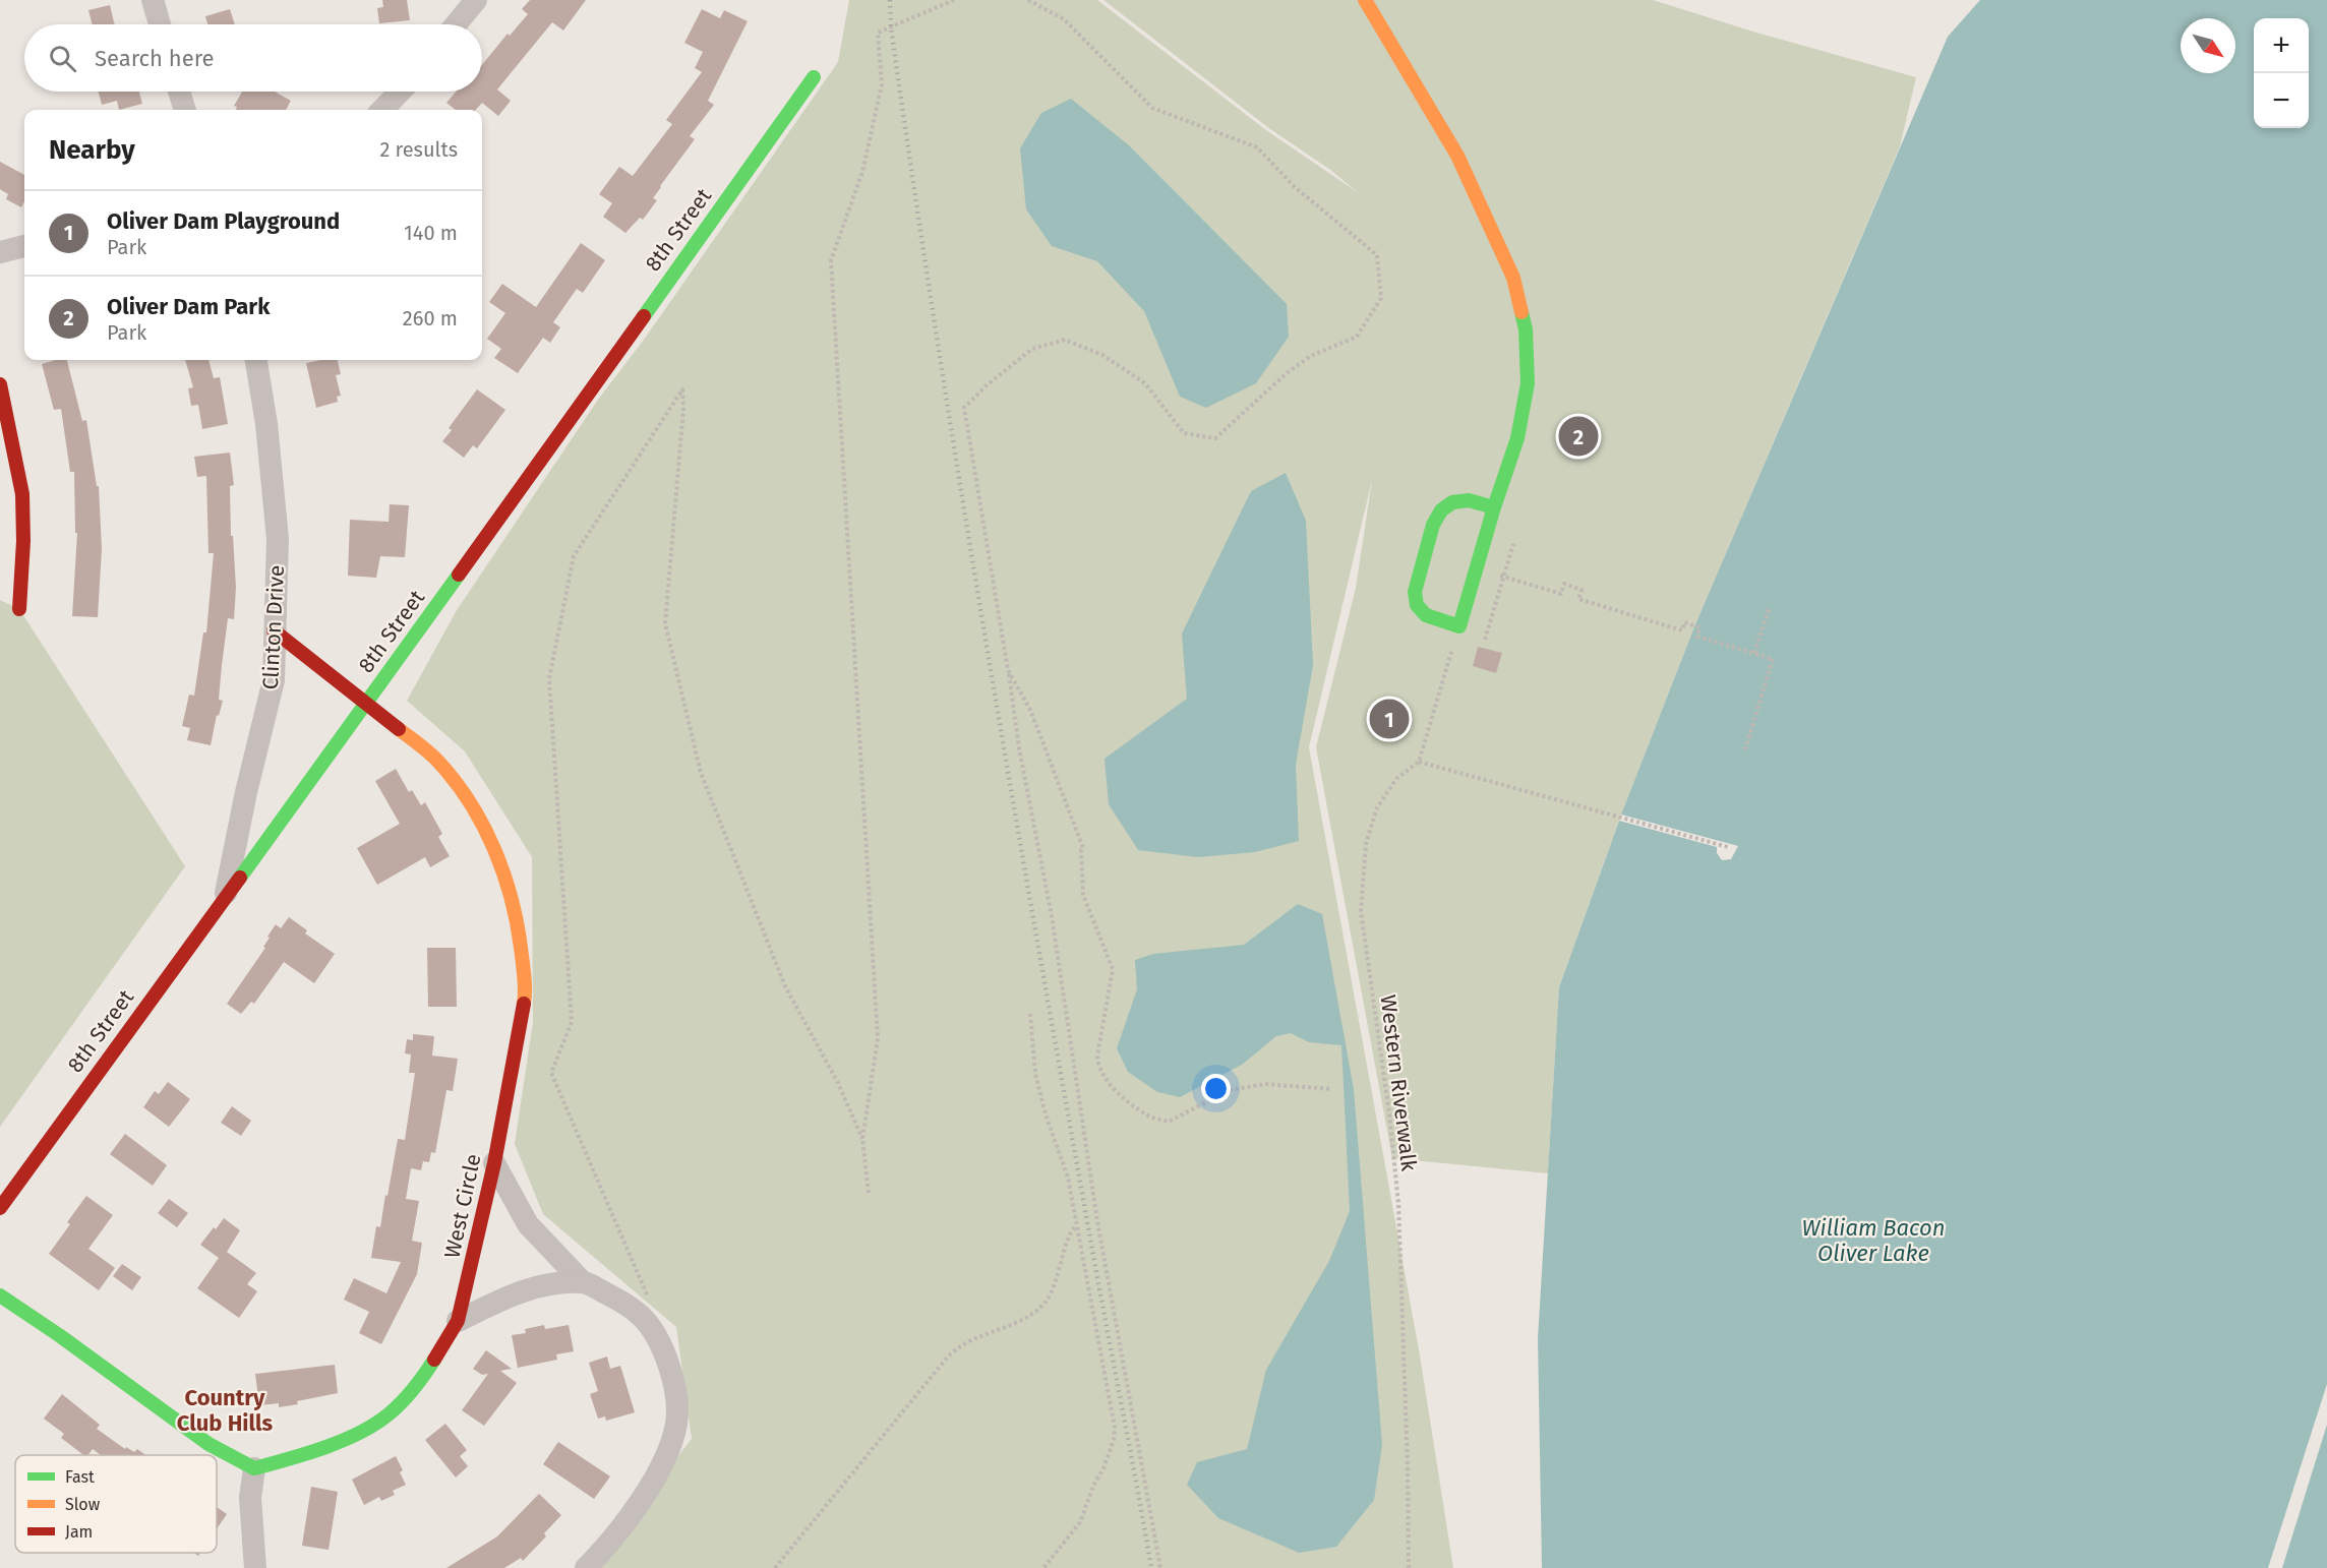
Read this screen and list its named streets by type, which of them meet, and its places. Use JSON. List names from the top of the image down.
{
  "streets": {
    "street": ["8th Street", "Clinton Drive", "West Circle"],
    "path": ["Western Riverwalk"]
  },
  "crossings": [
    ["8th Street", "Clinton Drive"],
    ["8th Street", "West Circle"],
    ["Clinton Drive", "West Circle"]
  ],
  "districts": ["Country Club Hills"],
  "water": ["William Bacon Oliver Lake"],
  "legend": ["Fast", "Slow", "Jam"],
  "north": "bottom right",
  "page": {
    "map_buttons": ["+", "−"],
    "search": "Search here",
    "heading": ["Nearby", "2 results"],
    "list": [
      {
        "mark": "1",
        "name": "Oliver Dam Playground",
        "note": "Park",
        "value": "140 m"
      },
      {
        "mark": "2",
        "name": "Oliver Dam Park",
        "note": "Park",
        "value": "260 m"
      }
    ],
    "pins": ["2", "1"]
  }
}
